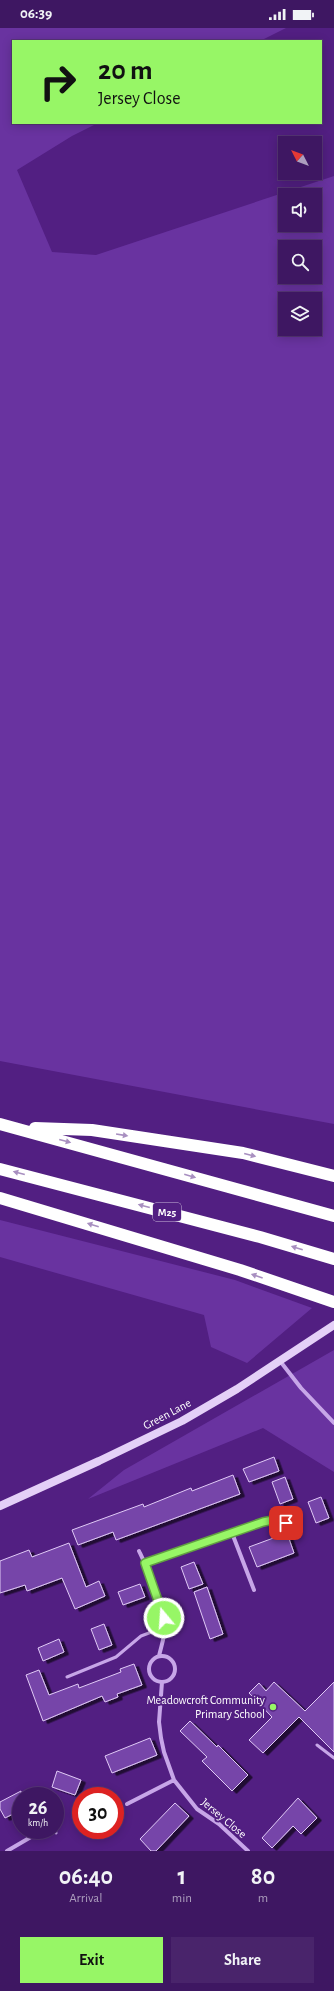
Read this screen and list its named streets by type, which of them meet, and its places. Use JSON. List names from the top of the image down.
{
  "streets": {
    "highway": ["M25"],
    "street": ["Green Lane", "Jersey Close"]
  },
  "places": ["Meadowcroft Community Primary School"],
  "north": "top left",
  "page": {
    "status": "06:39",
    "turn": ["20 m", "Jersey Close"],
    "speed": "26 km/h",
    "limit": "30",
    "eta": [
      "06:40",
      "Arrival",
      "1",
      "min",
      "80",
      "m"
    ],
    "buttons": ["Exit", "Share"]
  }
}
